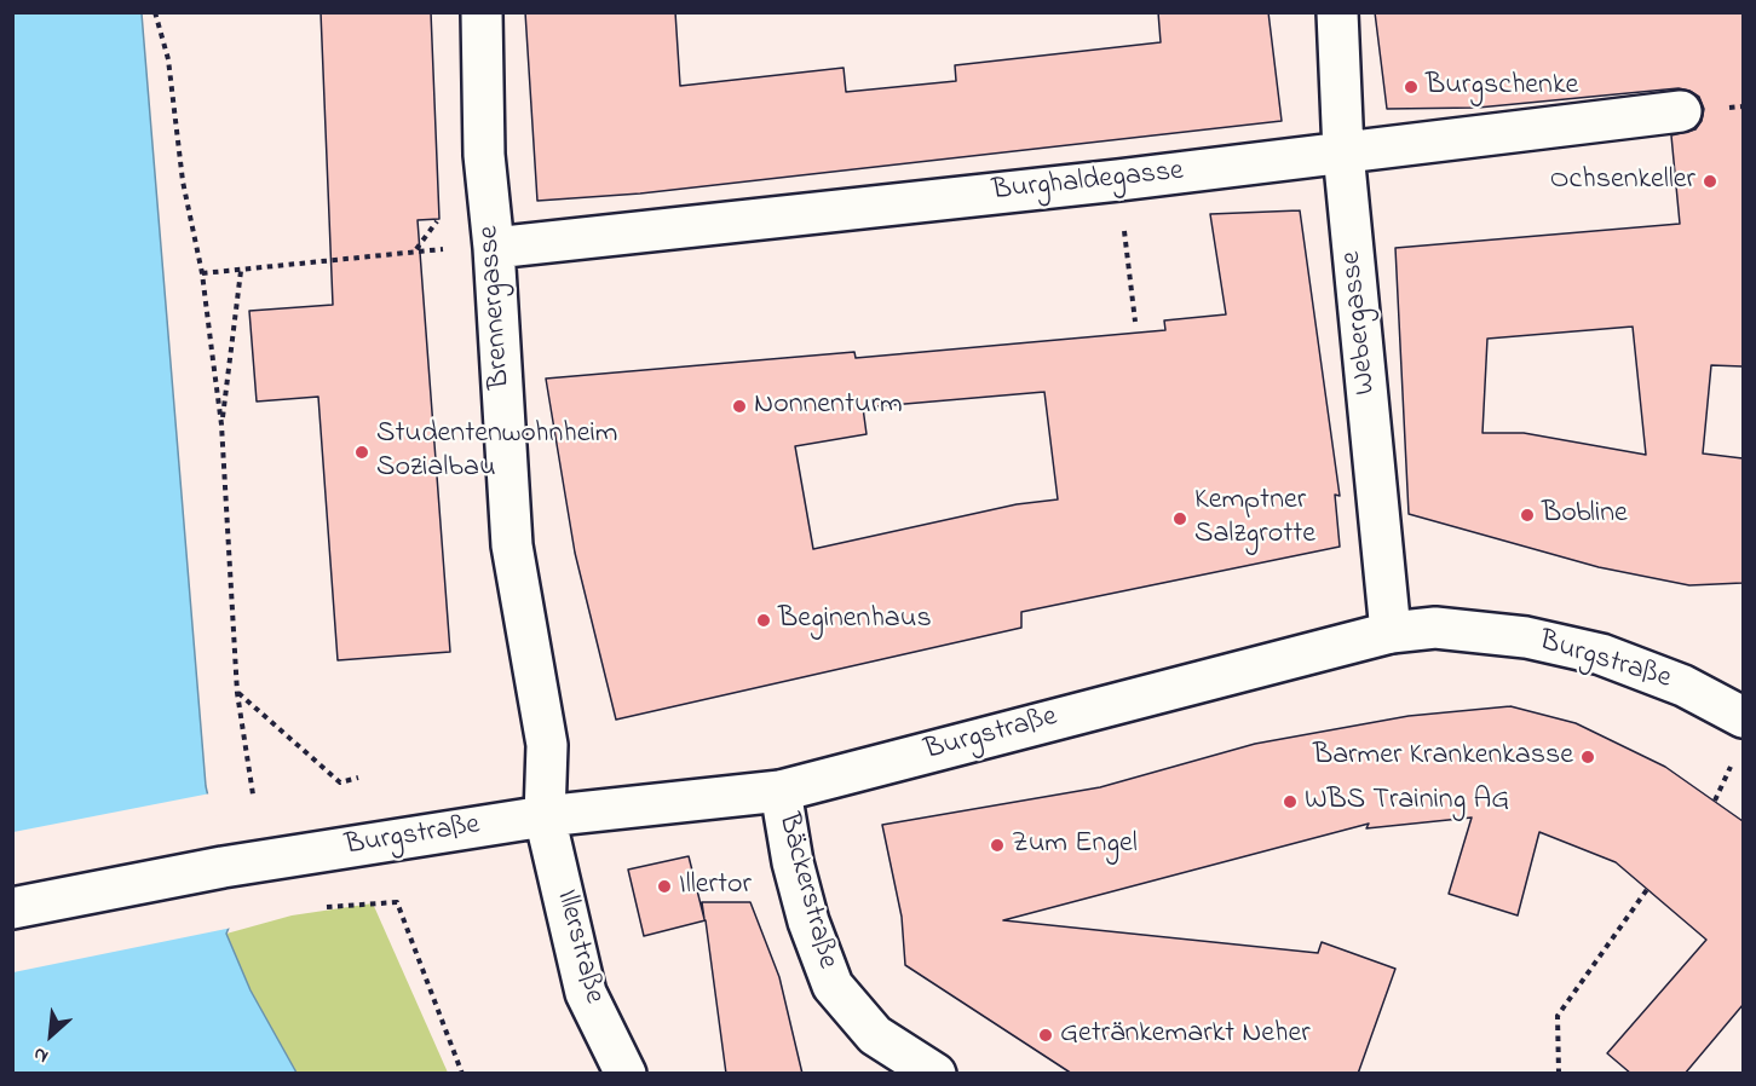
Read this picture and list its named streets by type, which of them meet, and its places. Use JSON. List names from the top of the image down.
{
  "streets": {
    "street": [
      "Burghaldegasse",
      "Brennergasse",
      "Webergasse",
      "Burgstraße",
      "Bäckerstraße",
      "Illerstraße"
    ]
  },
  "crossings": [
    ["Burghaldegasse", "Brennergasse"],
    ["Burghaldegasse", "Webergasse"],
    ["Brennergasse", "Burgstraße"],
    ["Brennergasse", "Illerstraße"],
    ["Webergasse", "Burgstraße"],
    ["Burgstraße", "Bäckerstraße"],
    ["Burgstraße", "Illerstraße"]
  ],
  "places": [
    "Burgschenke",
    "Ochsenkeller",
    "Nonnenturm",
    "Studentenwohnheim Sozialbau",
    "Bobline",
    "Kemptner Salzgrotte",
    "Beginenhaus",
    "Barmer Krankenkasse",
    "WBS Training AG",
    "Zum Engel",
    "Illertor",
    "Getränkemarkt Neher"
  ],
  "north": "bottom left"
}
